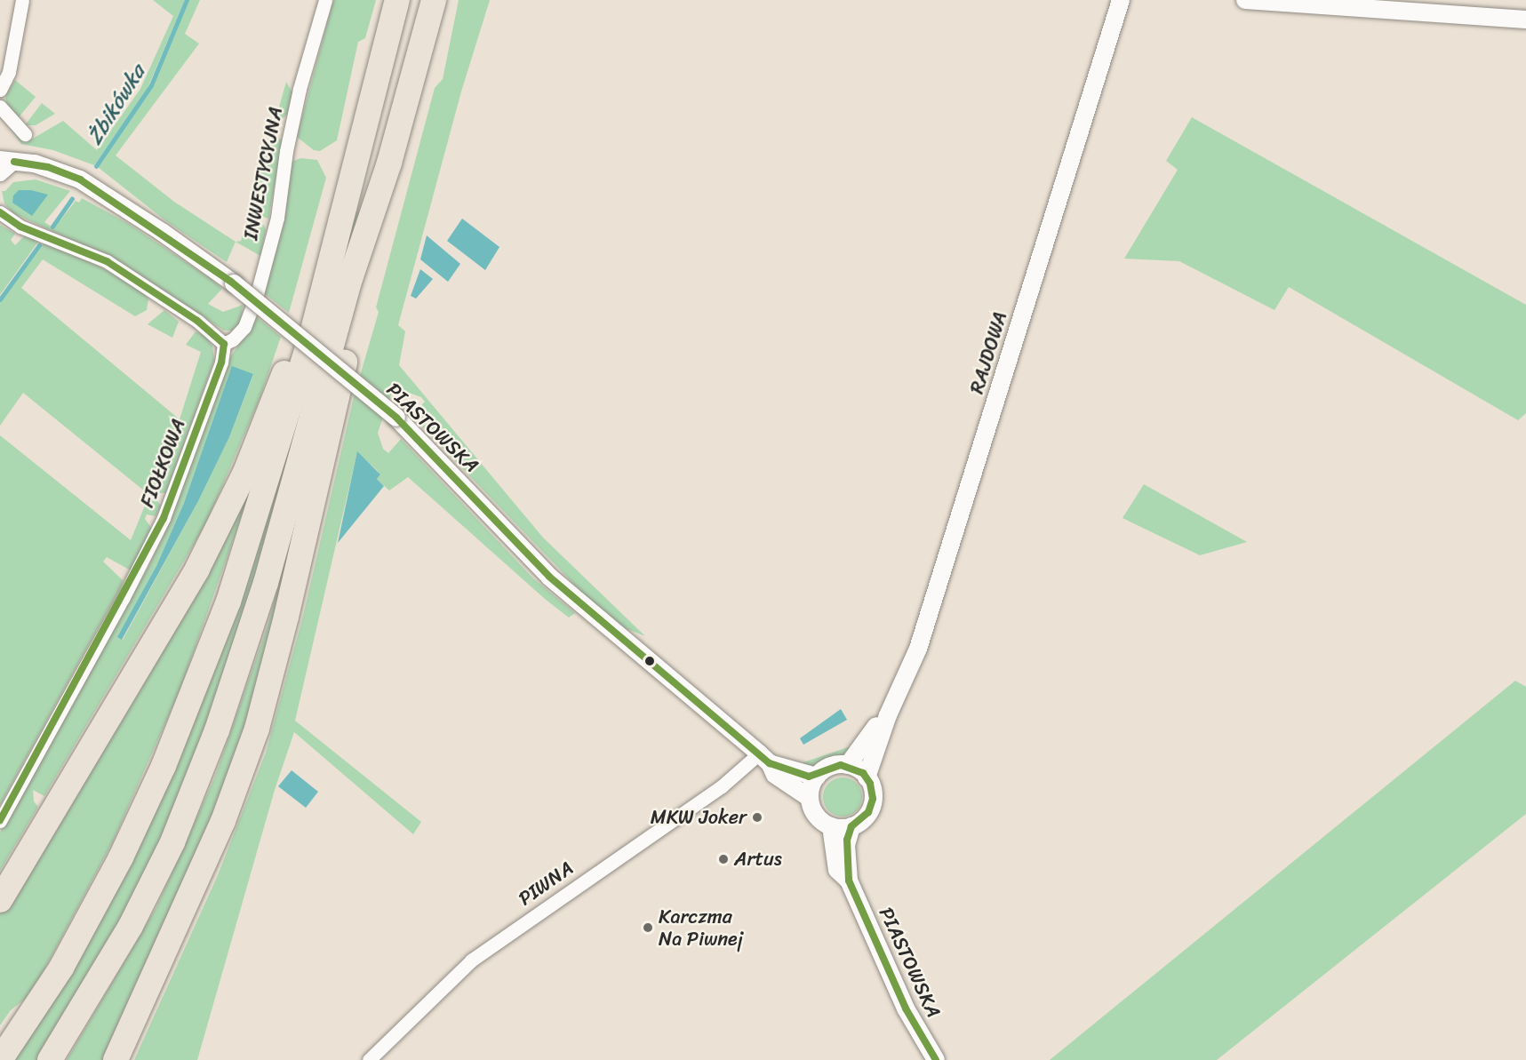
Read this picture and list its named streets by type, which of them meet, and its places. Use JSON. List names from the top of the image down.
{
  "streets": {
    "street": [
      "INWESTYCYJNA",
      "RAJDOWA",
      "PIASTOWSKA",
      "FIOŁKOWA",
      "PIWNA"
    ]
  },
  "crossings": [
    ["INWESTYCYJNA", "FIOŁKOWA"],
    ["RAJDOWA", "PIASTOWSKA"],
    ["PIASTOWSKA", "PIWNA"]
  ],
  "water": ["Żbikówka"],
  "places": ["MKW Joker", "Artus", "Karczma Na Piwnej"]
}
